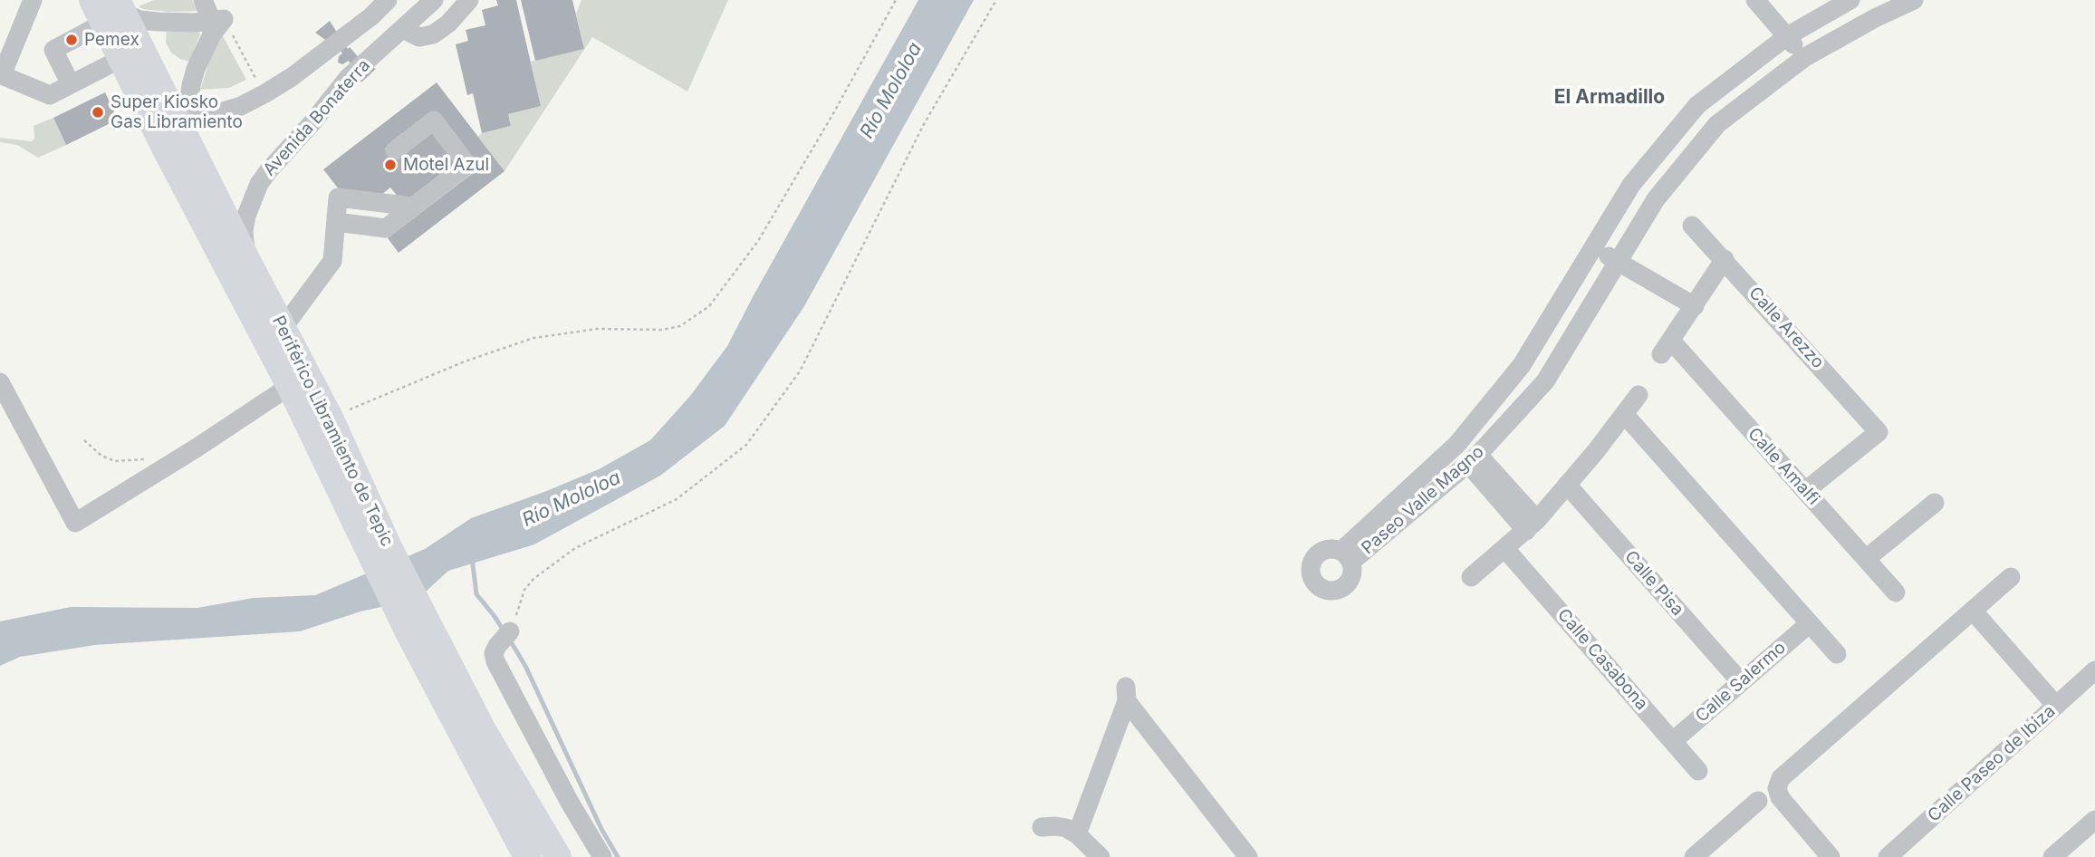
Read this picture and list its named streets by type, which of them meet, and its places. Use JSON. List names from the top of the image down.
{
  "streets": {
    "highway": ["Periférico Libramiento de Tepic"],
    "street": [
      "Avenida Bonaterra",
      "Calle Arezzo",
      "Calle Amalfi",
      "Paseo Valle Magno",
      "Calle Pisa",
      "Calle Casabona",
      "Calle Salermo",
      "Calle Paseo de Ibiza"
    ]
  },
  "crossings": [
    ["Avenida Bonaterra", "Periférico Libramiento de Tepic"],
    ["Calle Arezzo", "Calle Amalfi"],
    ["Calle Pisa", "Calle Salermo"],
    ["Calle Casabona", "Calle Salermo"]
  ],
  "districts": ["El Armadillo"],
  "water": ["Río Mololoa"],
  "places": ["Pemex", "Super Kiosko Gas Libramiento", "Motel Azul"]
}
